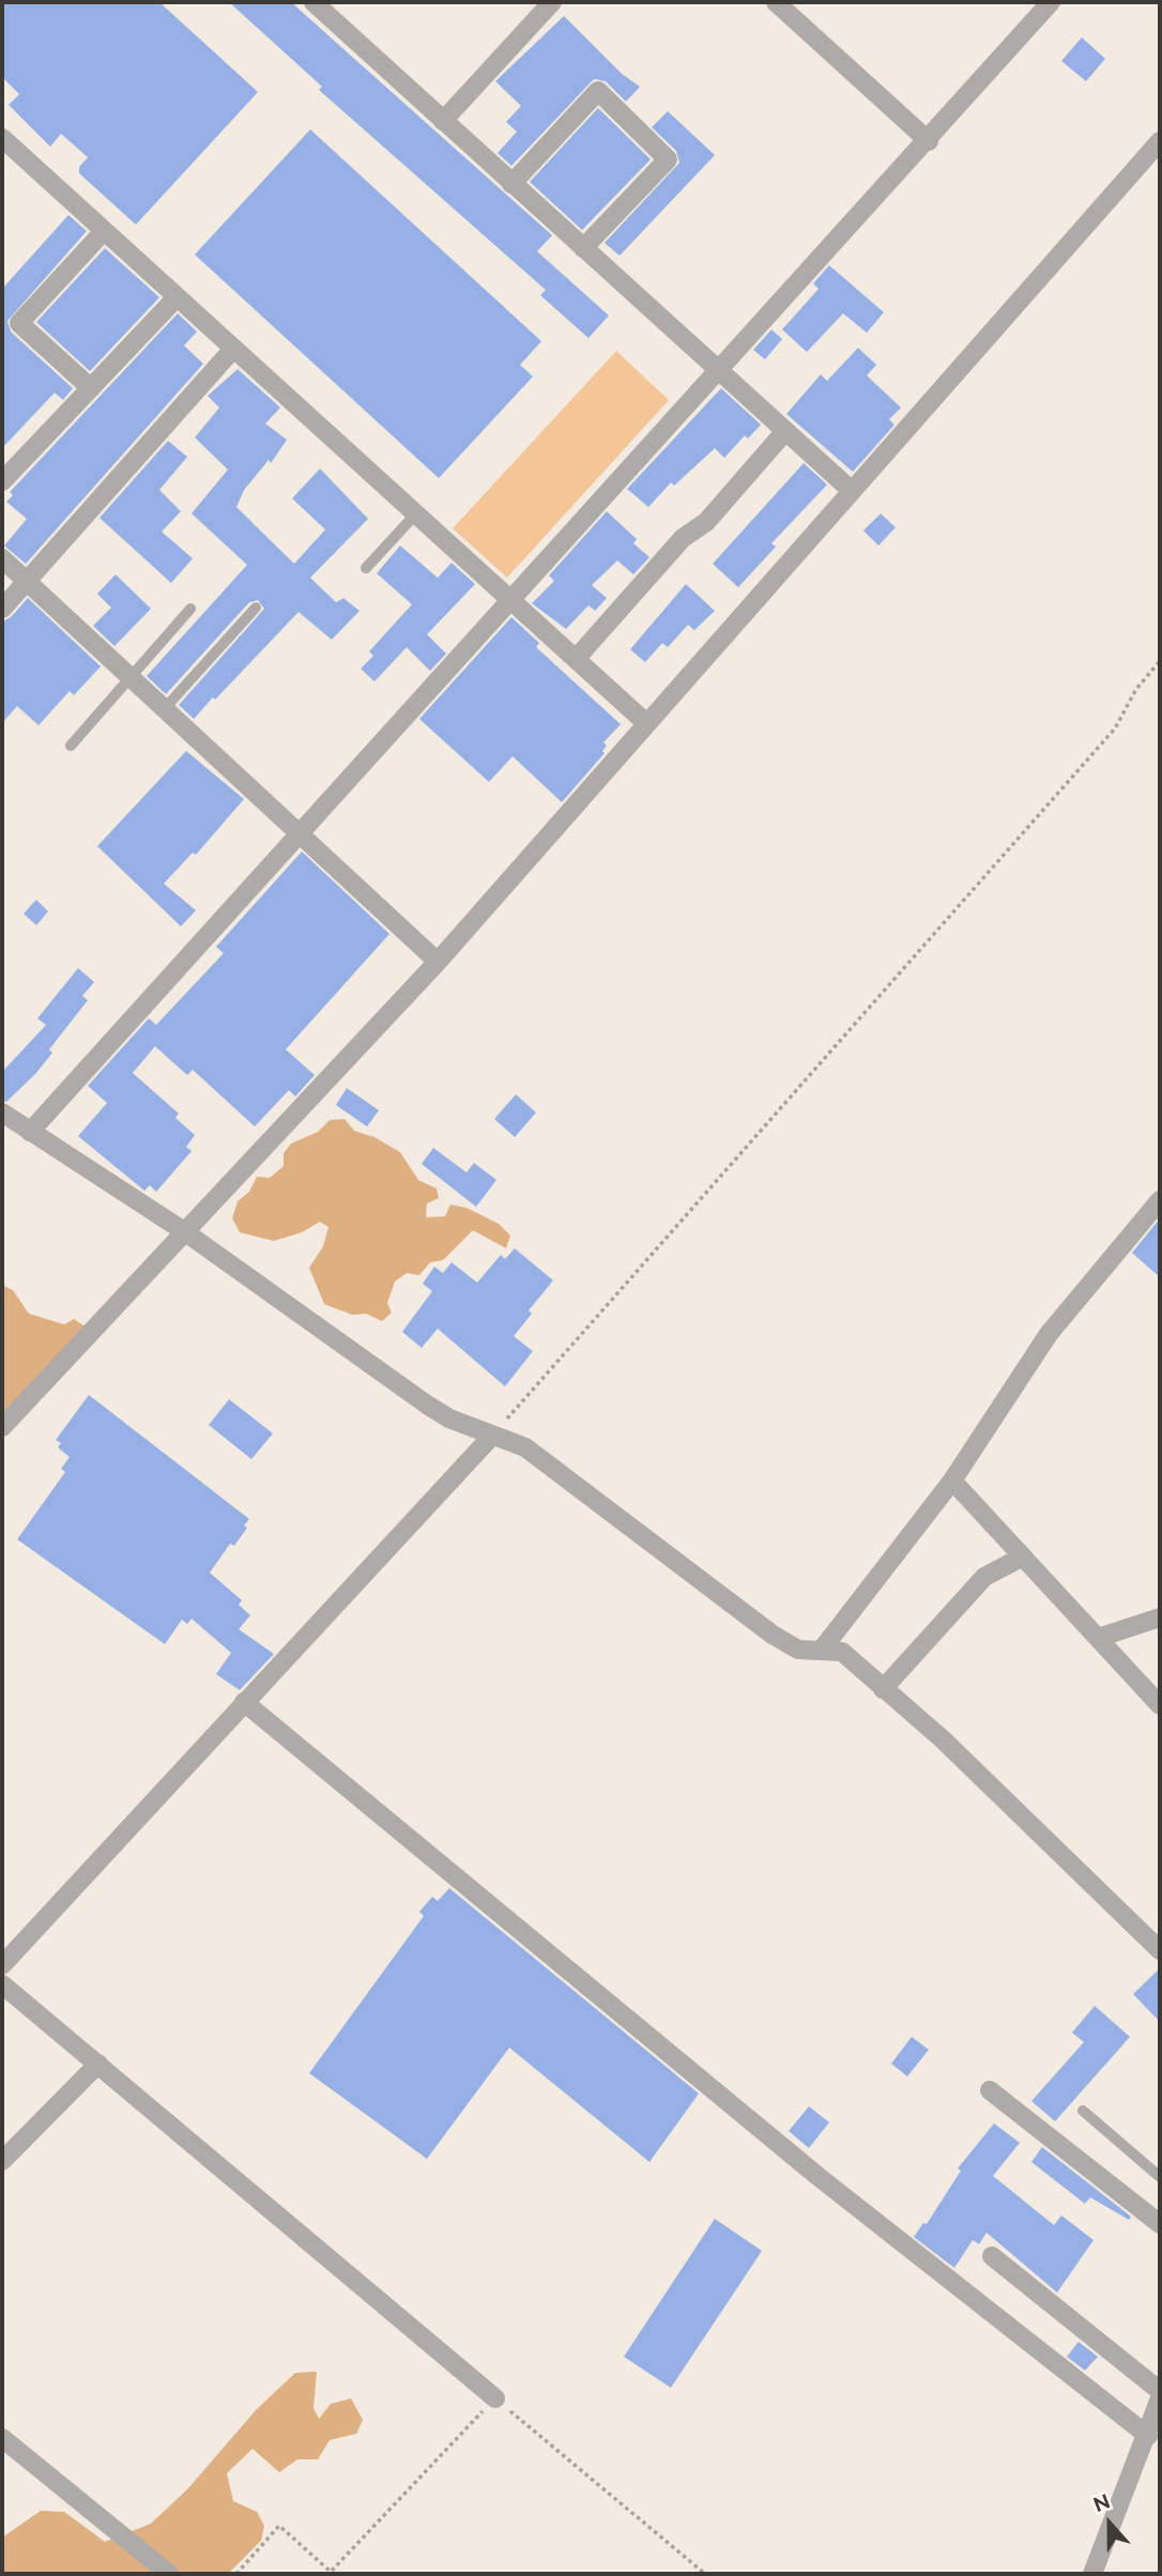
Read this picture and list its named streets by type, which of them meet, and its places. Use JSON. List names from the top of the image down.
{
  "north": "top"
}
